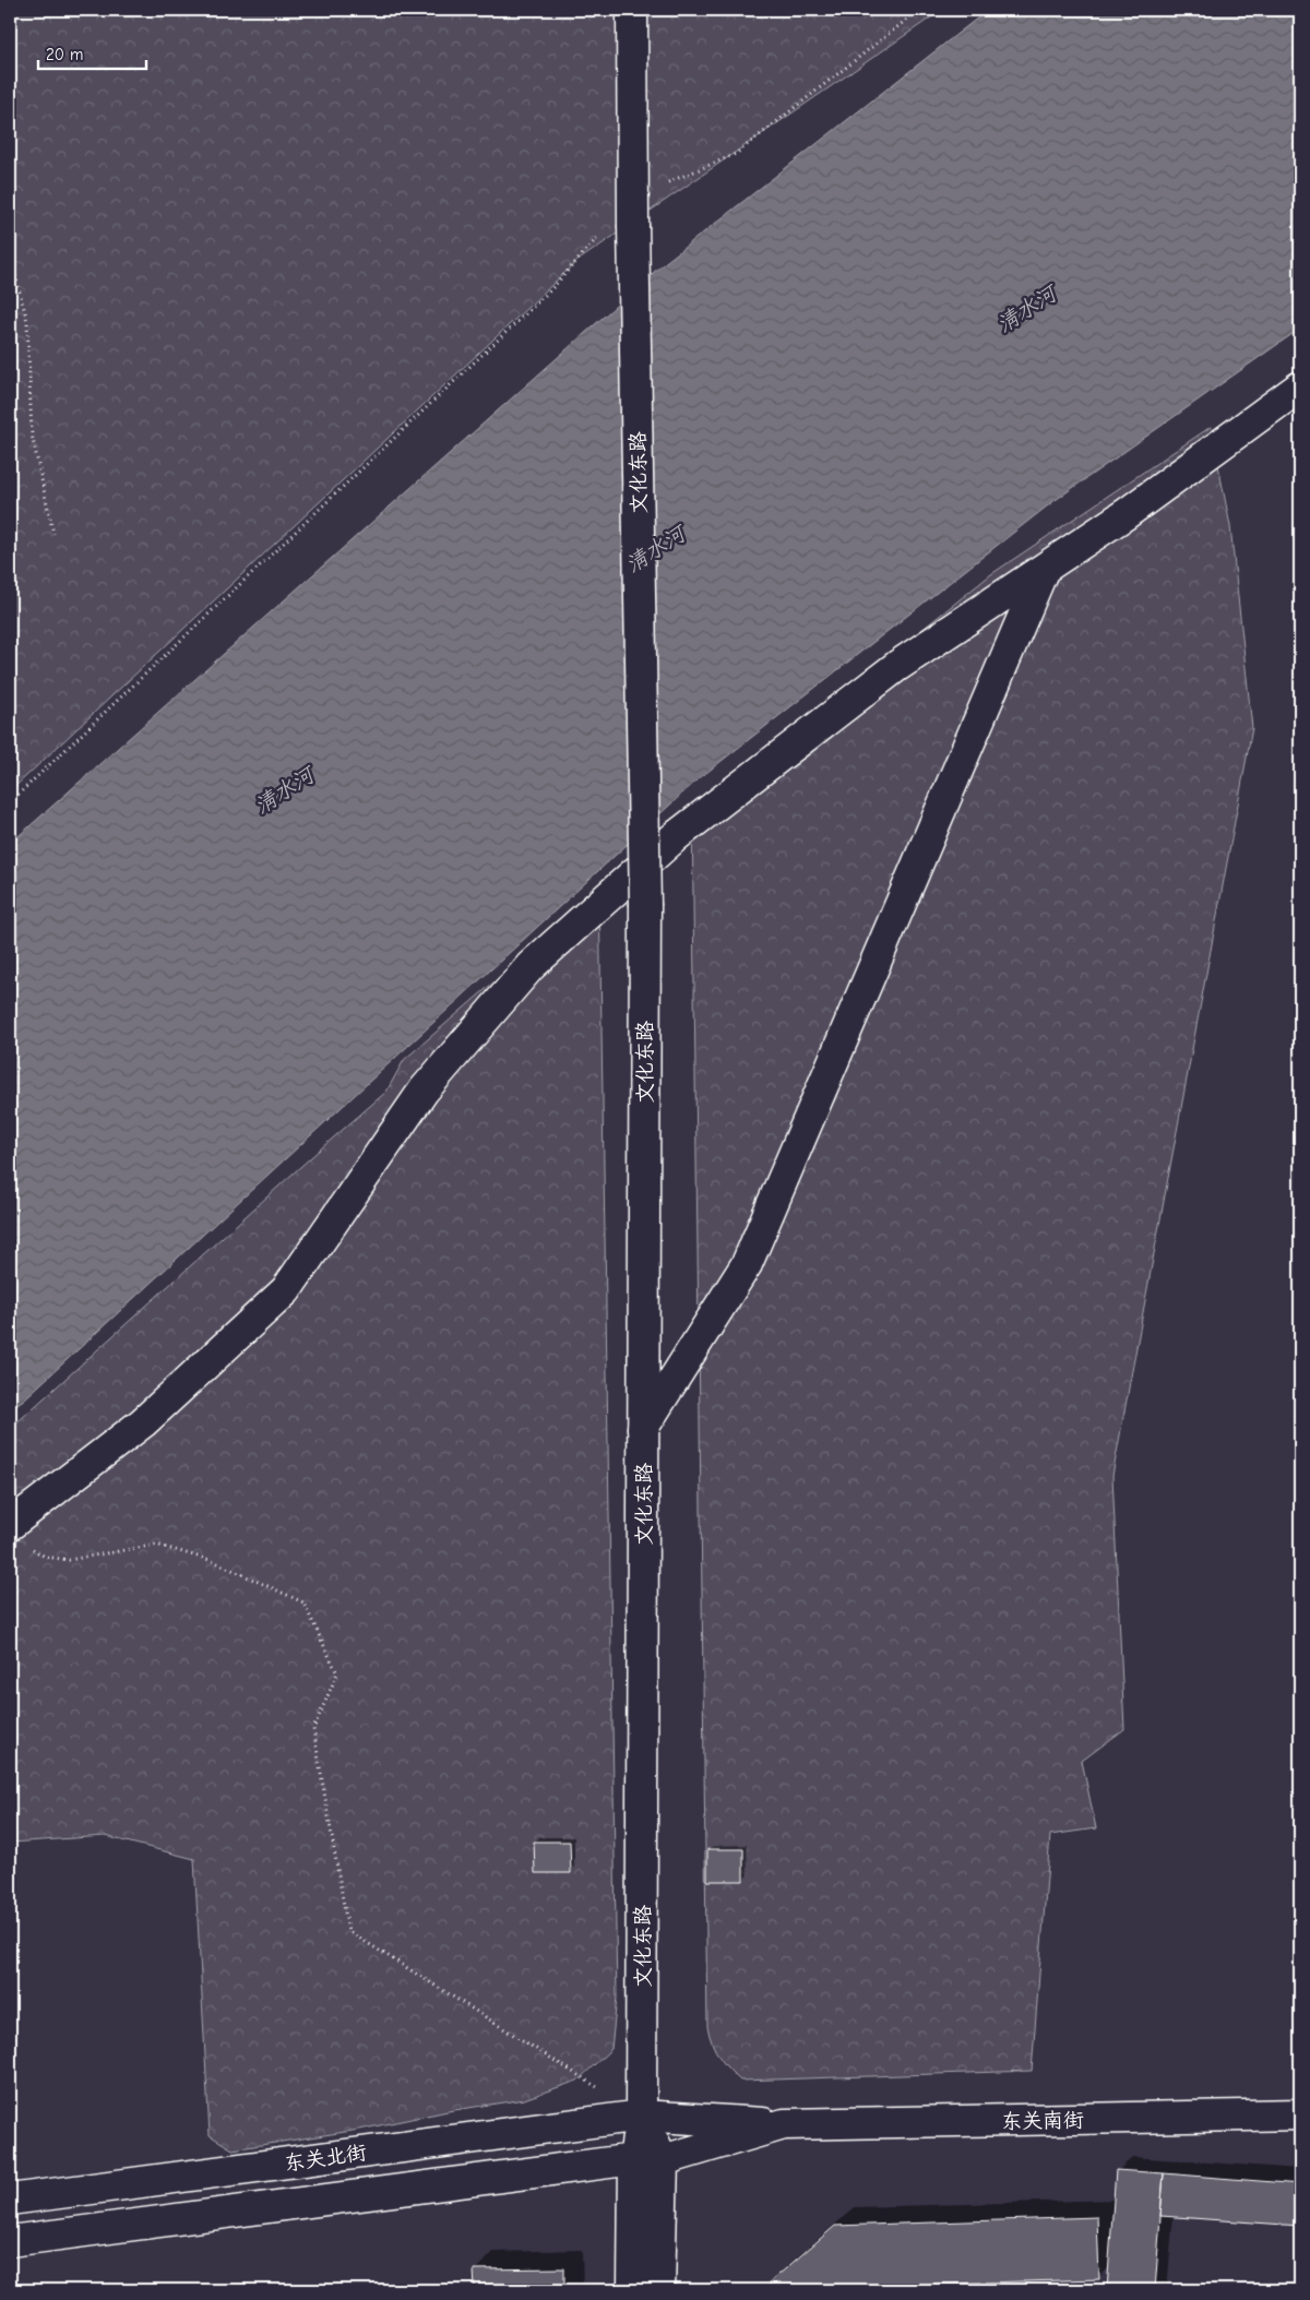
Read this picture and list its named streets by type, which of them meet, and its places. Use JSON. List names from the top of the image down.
{
  "streets": {
    "main road": ["文化东路", "东关南街", "东关北街"]
  },
  "crossings": [
    ["文化东路", "东关南街"],
    ["文化东路", "东关北街"],
    ["东关南街", "东关北街"]
  ],
  "water": ["清水河"],
  "scale_bar": "20 m"
}
